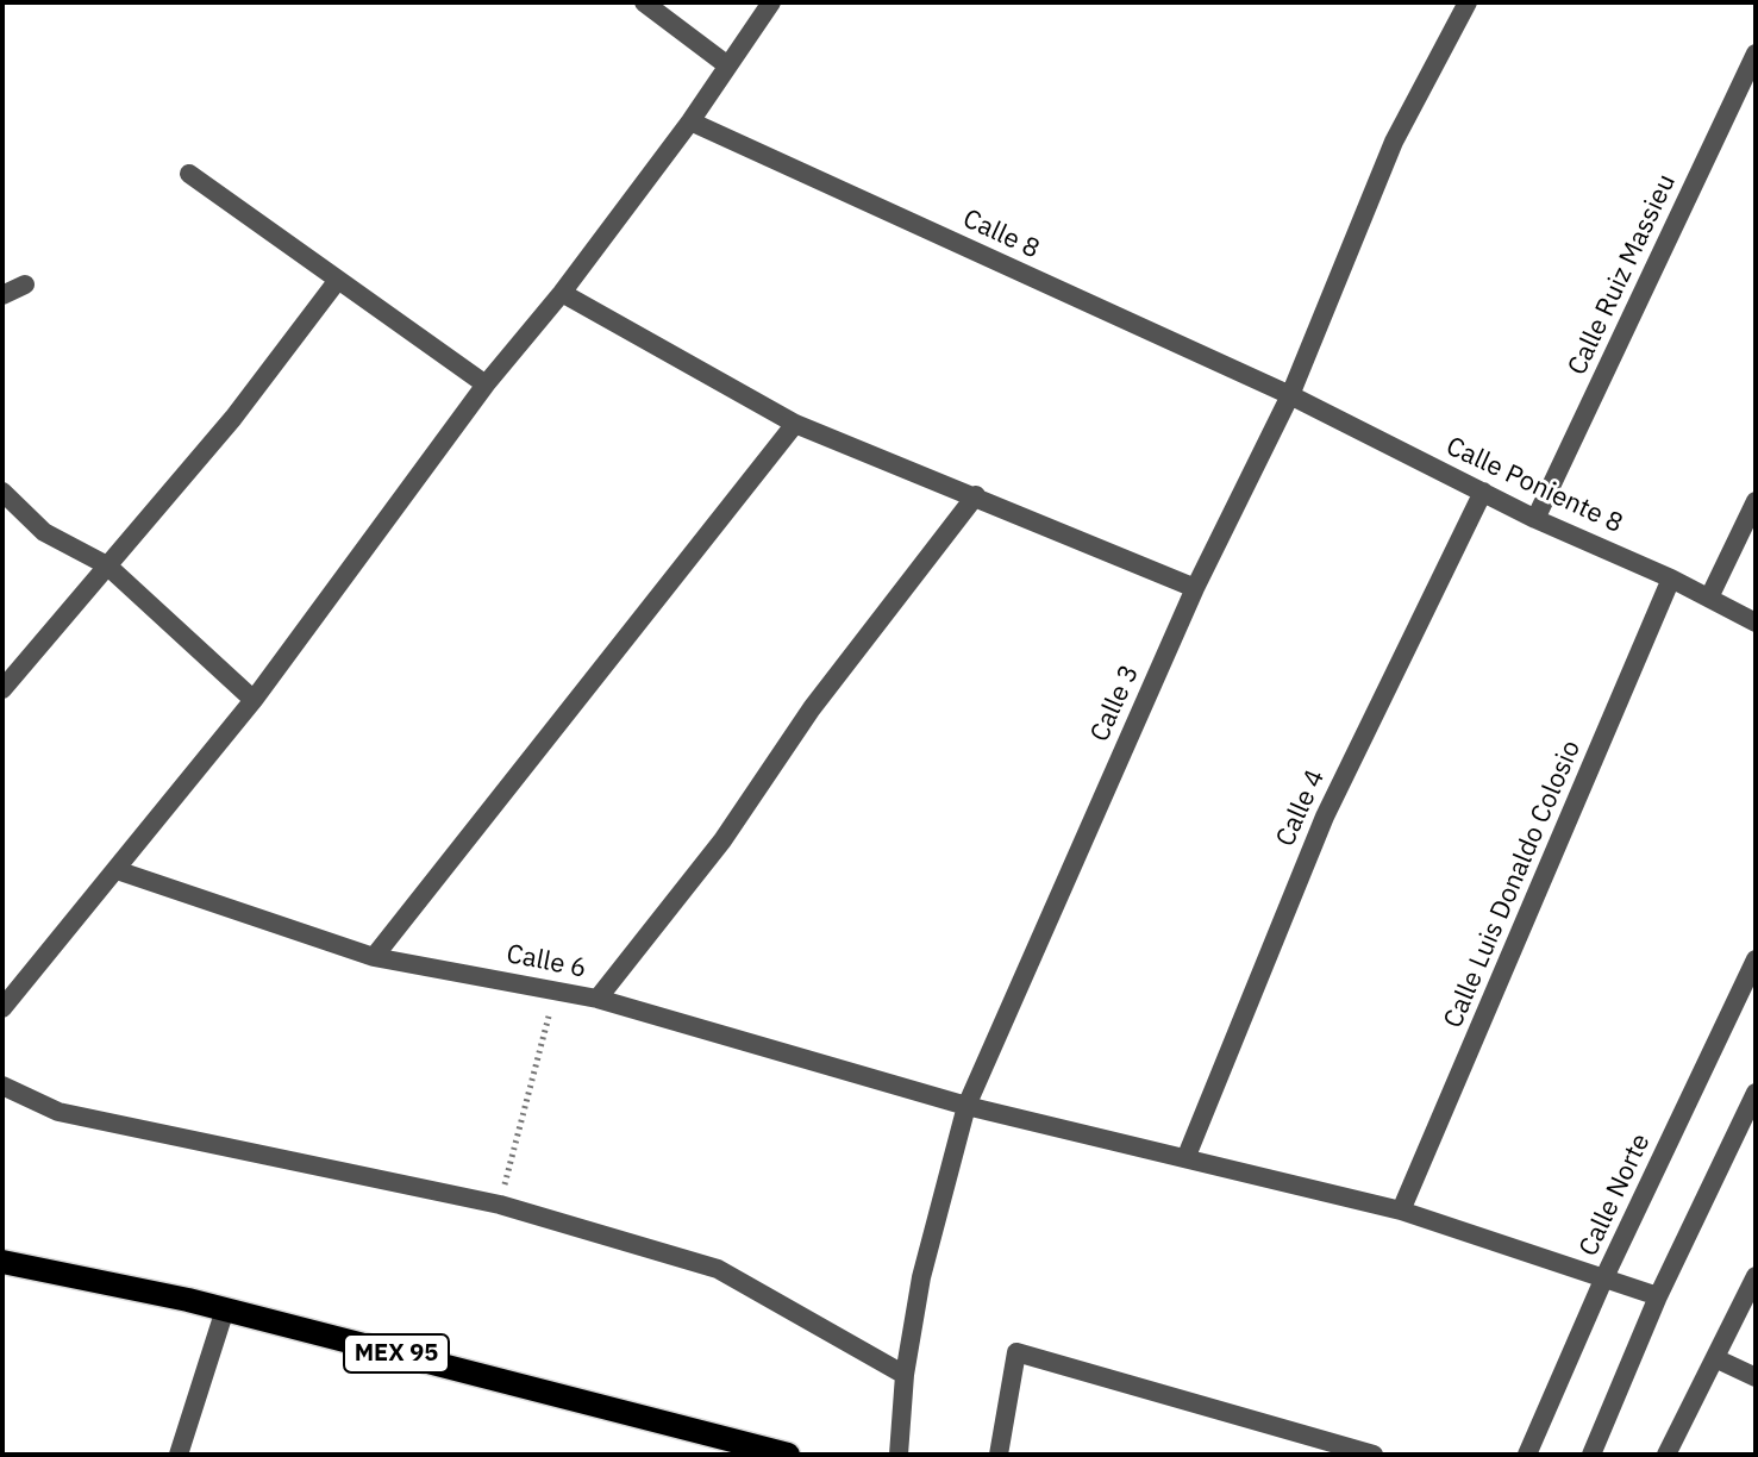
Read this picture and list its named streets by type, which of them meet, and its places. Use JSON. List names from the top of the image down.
{
  "streets": {
    "main road": ["MEX 95"],
    "street": [
      "Calle 8",
      "Calle Ruiz Massieu",
      "Calle Poniente 8",
      "Calle 3",
      "Calle 4",
      "Calle Luis Donaldo Colosio",
      "Calle 6",
      "Calle Norte"
    ]
  },
  "crossings": [
    ["Calle 8", "Calle Poniente 8"],
    ["Calle 8", "Calle 3"],
    ["Calle Ruiz Massieu", "Calle Poniente 8"],
    ["Calle Poniente 8", "Calle 3"],
    ["Calle Poniente 8", "Calle 4"],
    ["Calle Poniente 8", "Calle Luis Donaldo Colosio"],
    ["Calle 3", "Calle 6"],
    ["Calle 4", "Calle 6"],
    ["Calle Luis Donaldo Colosio", "Calle 6"],
    ["Calle 6", "Calle Norte"]
  ]
}
